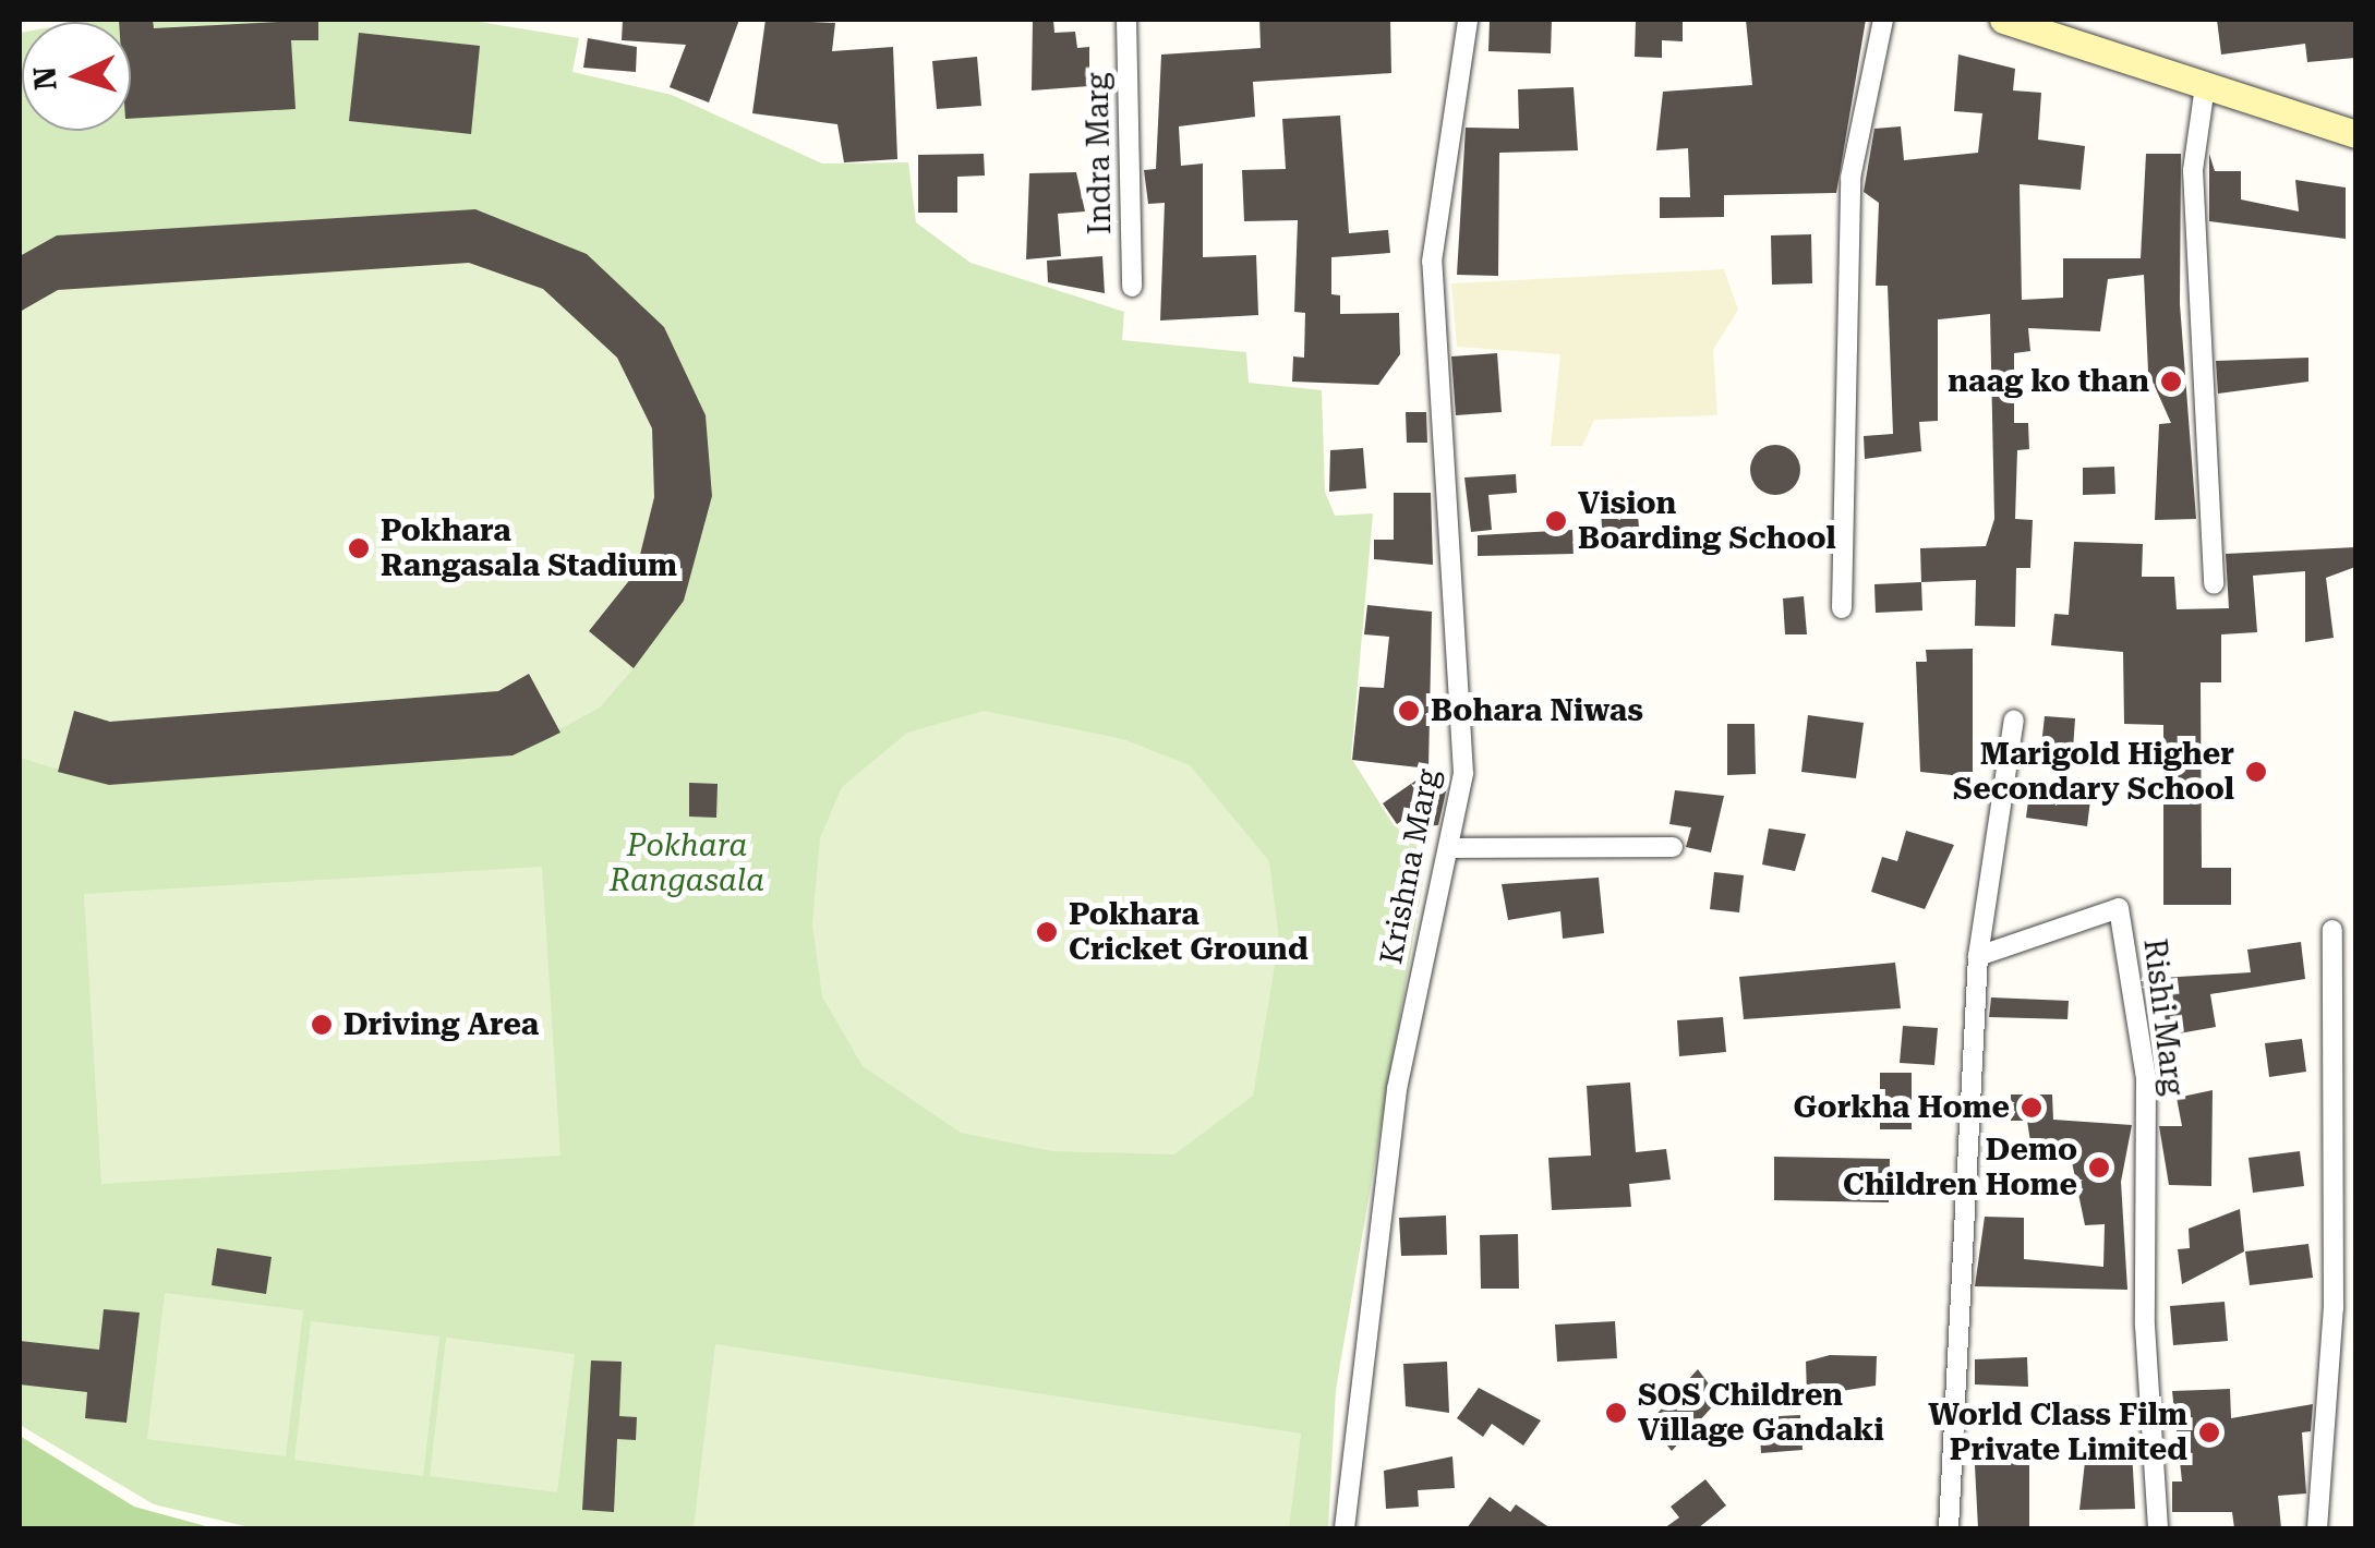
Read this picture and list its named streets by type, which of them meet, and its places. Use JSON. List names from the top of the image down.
{
  "streets": {
    "street": ["Indra Marg", "Krishna Marg", "Rishi Marg"]
  },
  "parks": ["Pokhara Rangasala"],
  "places": [
    "naag ko than",
    "Vision Boarding School",
    "Pokhara Rangasala Stadium",
    "Bohara Niwas",
    "Marigold Higher Secondary School",
    "Pokhara Cricket Ground",
    "Driving Area",
    "Gorkha Home",
    "Demo Children Home",
    "SOS Children Village Gandaki",
    "World Class Film Private Limited"
  ],
  "north": "left"
}
